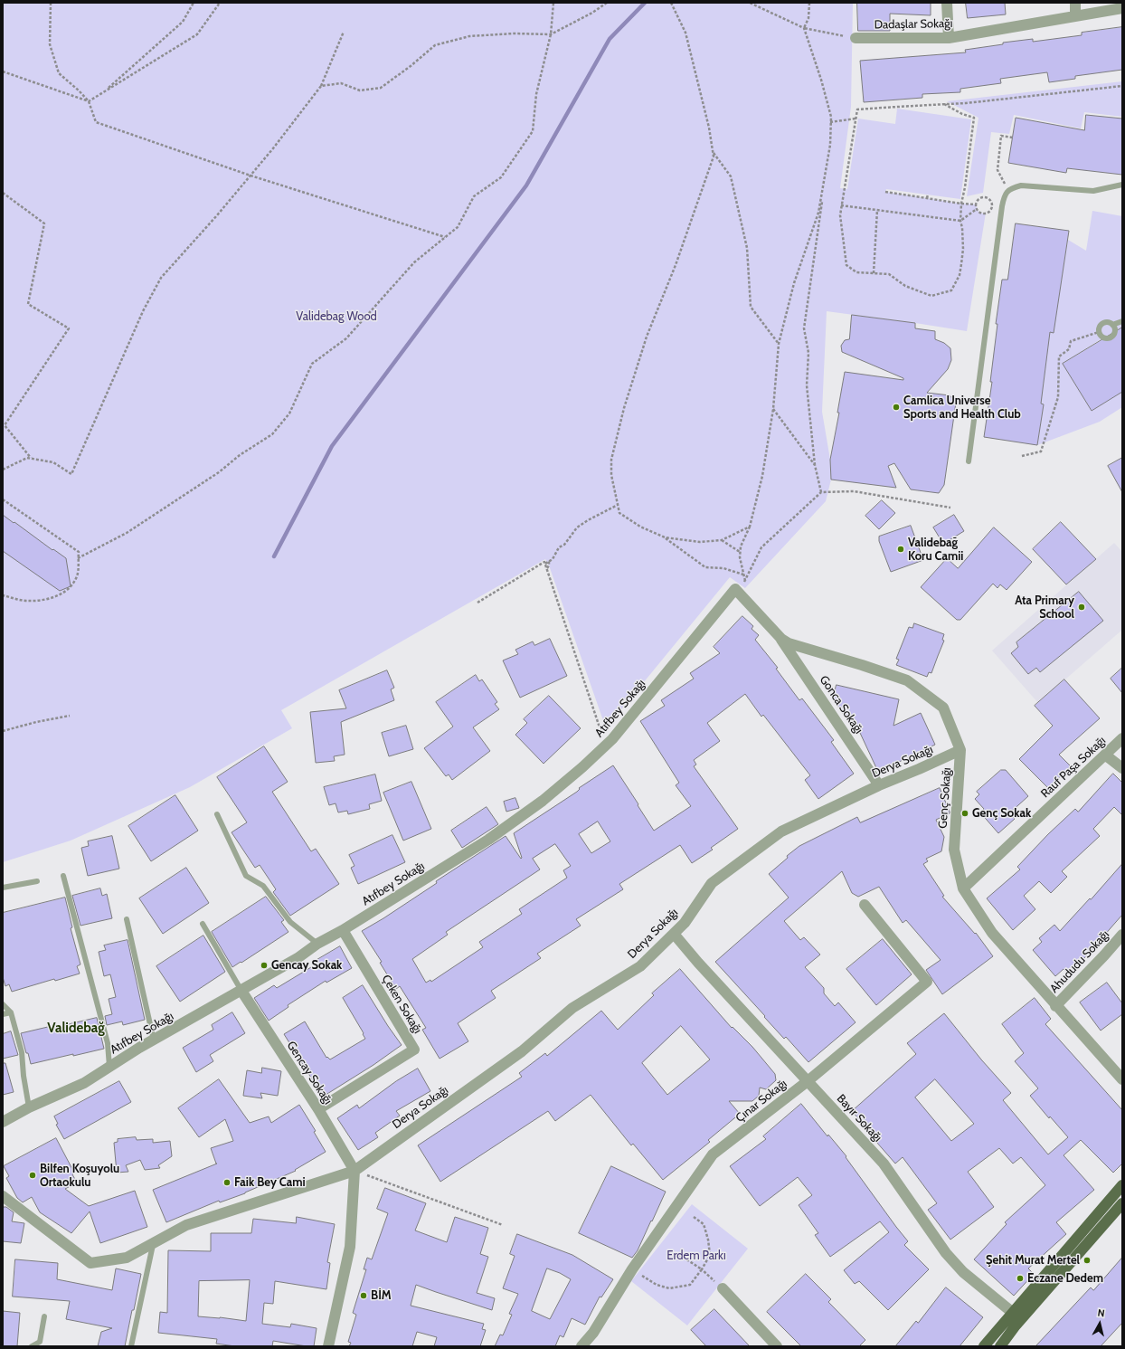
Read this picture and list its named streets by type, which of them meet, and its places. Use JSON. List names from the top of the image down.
{
  "streets": {
    "street": [
      "Dadaşlar Sokağı",
      "Gonca Sokağı",
      "Atıfbey Sokağı",
      "Derya Sokağı",
      "Rauf Paşa Sokağı",
      "Genç Sokağı",
      "Ahududu Sokağı",
      "Çeken Sokağı",
      "Gencay Sokağı",
      "Çınar Sokağı",
      "Bayır Sokağı"
    ]
  },
  "crossings": [
    ["Gonca Sokağı", "Derya Sokağı"],
    ["Gonca Sokağı", "Genç Sokağı"],
    ["Atıfbey Sokağı", "Genç Sokağı"],
    ["Atıfbey Sokağı", "Çeken Sokağı"],
    ["Atıfbey Sokağı", "Gencay Sokağı"],
    ["Derya Sokağı", "Genç Sokağı"],
    ["Derya Sokağı", "Gencay Sokağı"],
    ["Derya Sokağı", "Bayır Sokağı"],
    ["Rauf Paşa Sokağı", "Genç Sokağı"],
    ["Genç Sokağı", "Ahududu Sokağı"],
    ["Çeken Sokağı", "Gencay Sokağı"],
    ["Çınar Sokağı", "Bayır Sokağı"]
  ],
  "districts": ["Validebağ"],
  "parks": ["Validebag Wood", "Erdem Parkı"],
  "places": [
    "Camlica Universe Sports and Health Club",
    "Validebağ Koru Camii",
    "Ata Primary School",
    "Genç Sokak",
    "Gencay Sokak",
    "Bilfen Koşuyolu Ortaokulu",
    "Faik Bey Cami",
    "Şehit Murat Mertel",
    "Eczane Dedem",
    "BİM"
  ],
  "north": "top"
}
